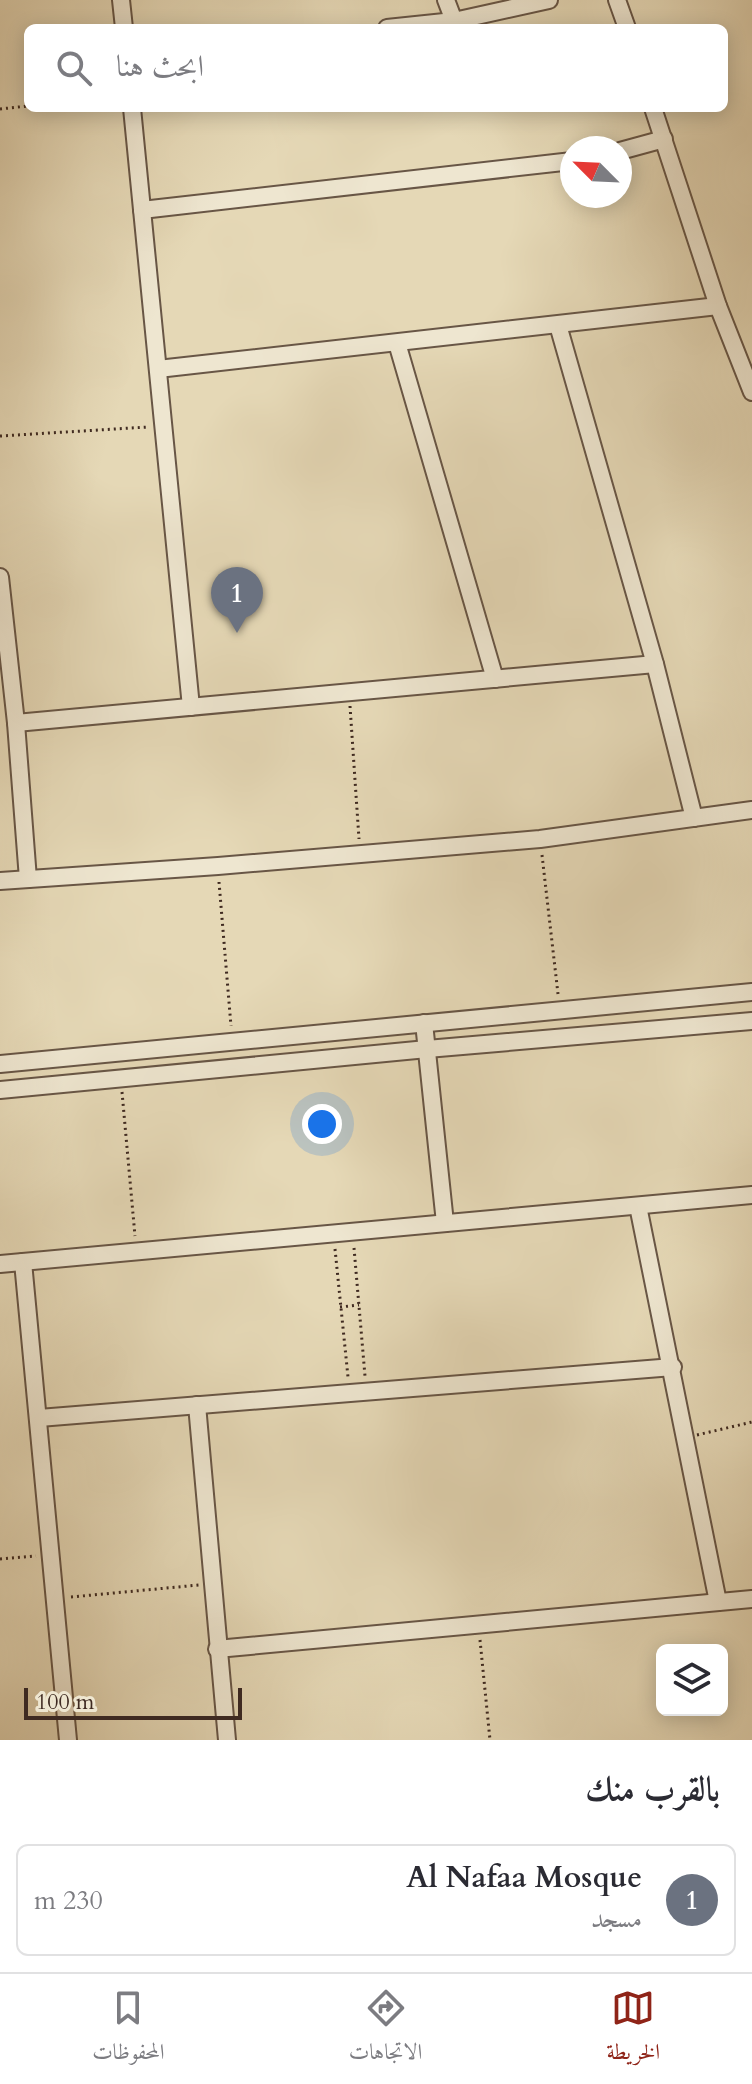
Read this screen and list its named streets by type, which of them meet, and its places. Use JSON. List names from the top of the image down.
{
  "scale_bar": "100 m",
  "north": "top left",
  "page": {
    "search": "ابحث هنا",
    "pins": "1",
    "scale": "100 m",
    "heading": "بالقرب منك",
    "list": [
      {
        "mark": "1",
        "name": "Al Nafaa Mosque",
        "note": "مسجد",
        "value": "230 m"
      }
    ],
    "nav": ["الخريطة", "الاتجاهات", "المحفوظات"]
  }
}
